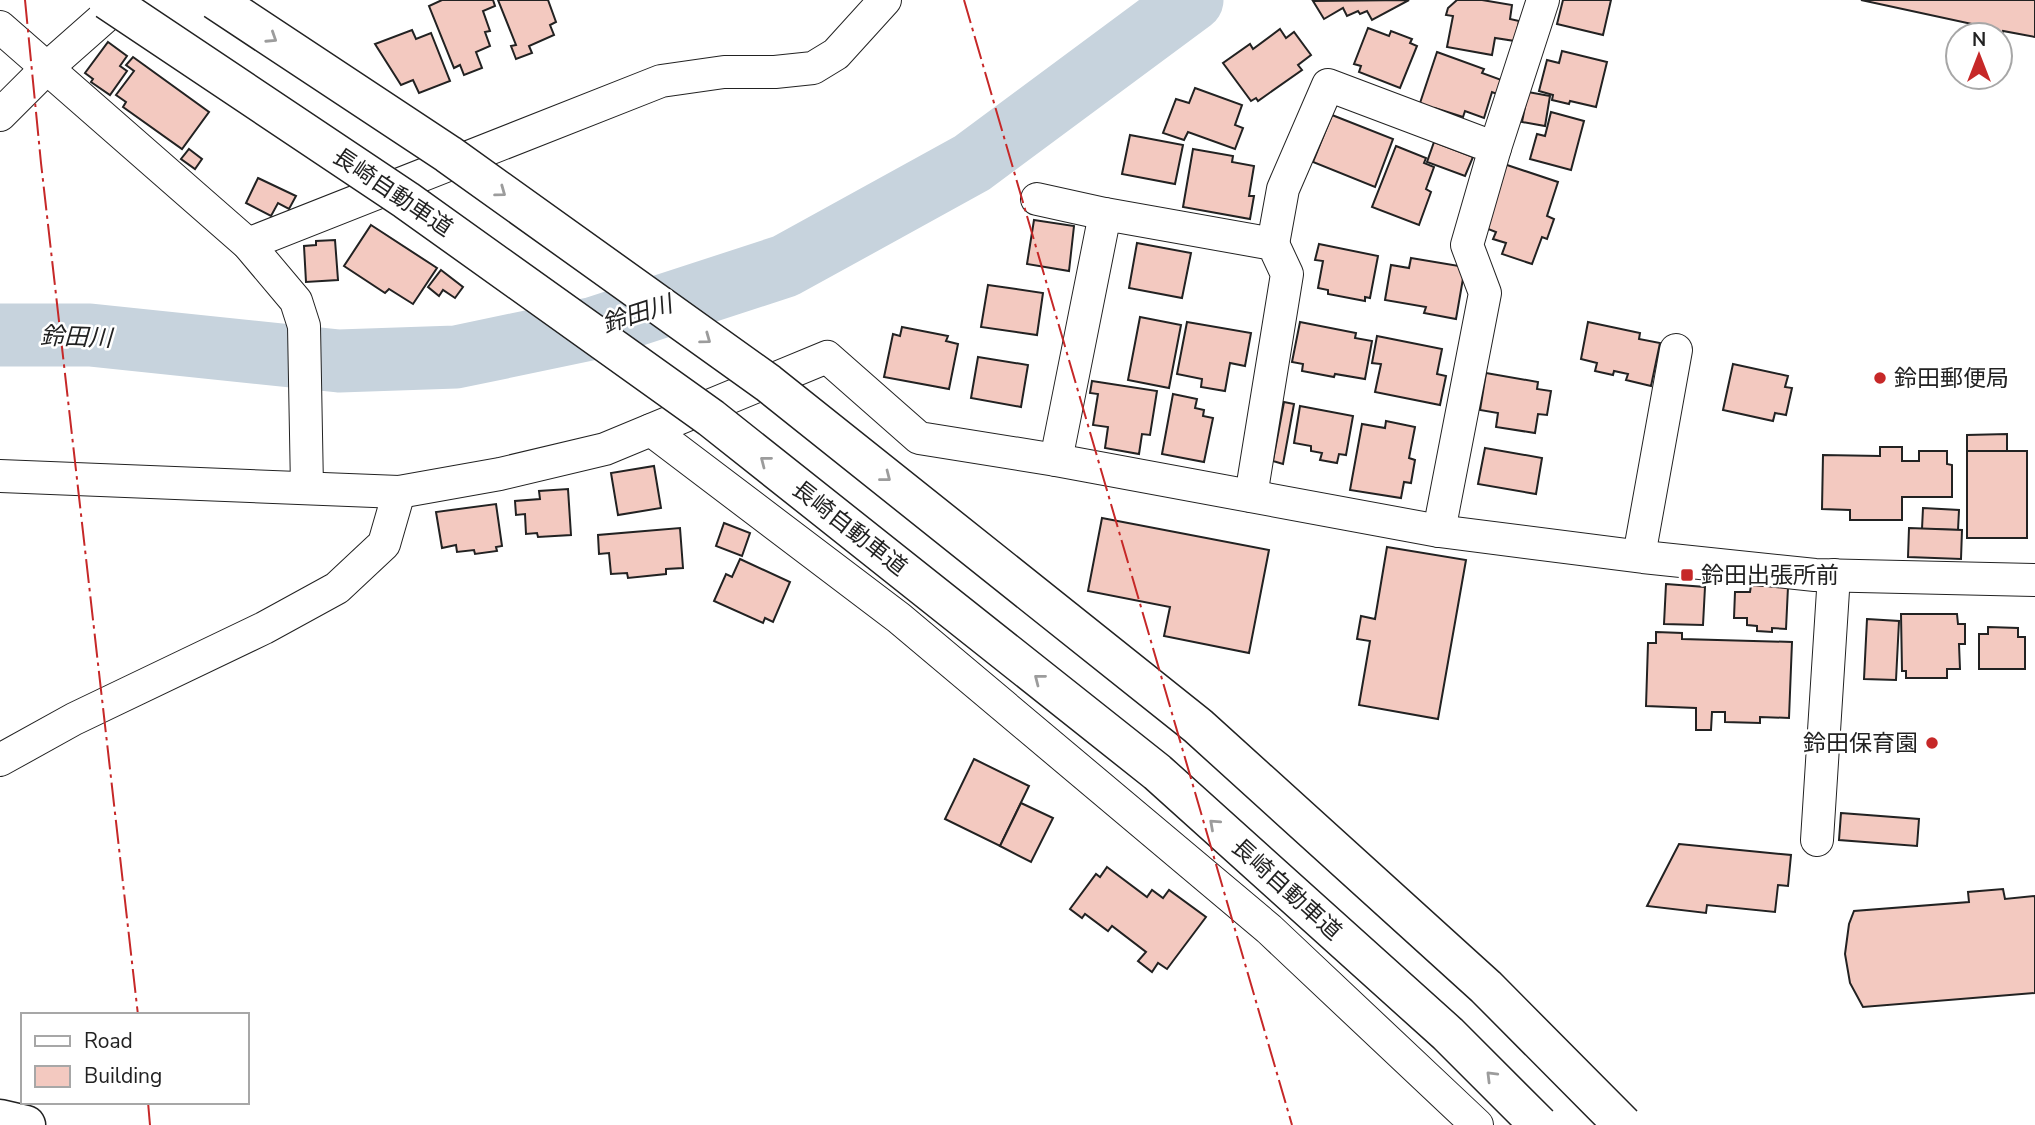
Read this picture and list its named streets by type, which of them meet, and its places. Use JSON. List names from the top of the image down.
{
  "streets": {
    "highway": ["長崎自動車道"]
  },
  "water": ["鈴田川"],
  "places": {
    "other": ["鈴田郵便局", "鈴田保育園"],
    "transit": ["鈴田出張所前"]
  },
  "legend": ["Road", "Building"],
  "north": "top"
}
